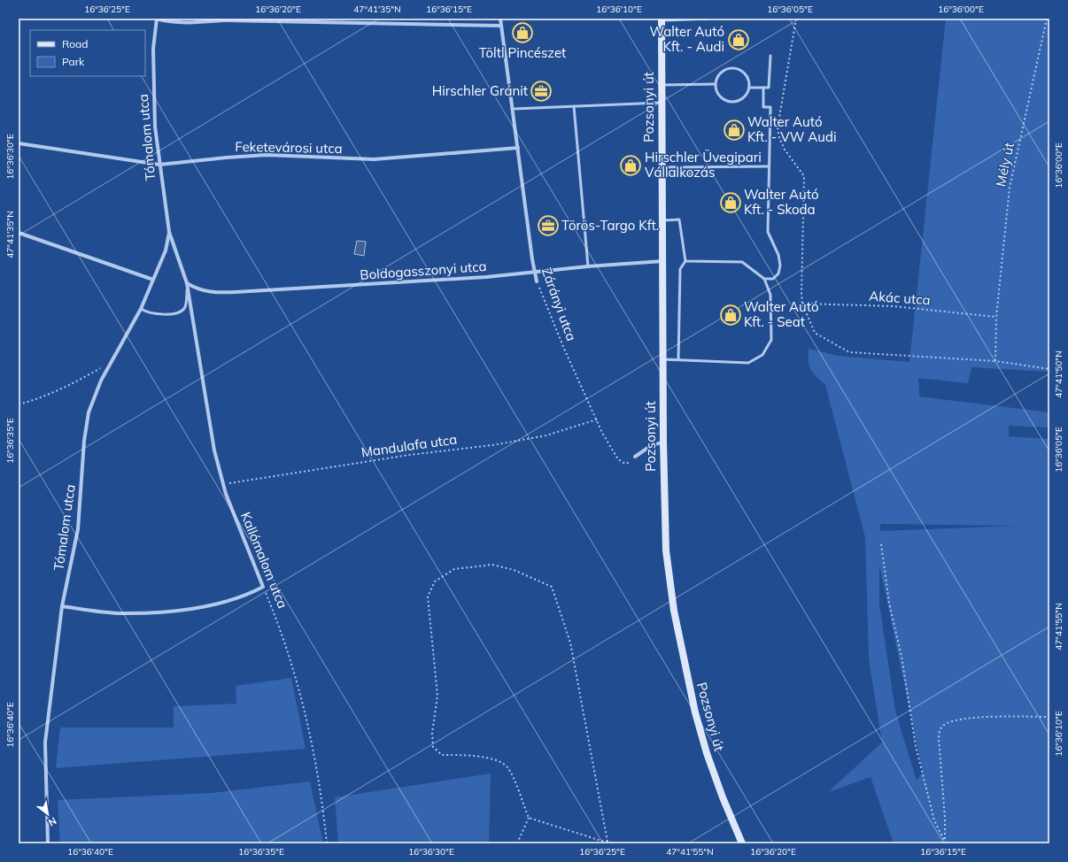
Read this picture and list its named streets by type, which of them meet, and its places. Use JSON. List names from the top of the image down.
{
  "streets": {
    "main road": ["Pozsonyi út"],
    "street": [
      "Tómalom utca",
      "Feketevárosi utca",
      "Boldogasszonyi utca",
      "Zárányi utca",
      "Kallómalom utca"
    ],
    "path": ["Mély út", "Akác utca", "Mandulafa utca"]
  },
  "crossings": [
    ["Pozsonyi út", "Boldogasszonyi utca"],
    ["Tómalom utca", "Feketevárosi utca"],
    ["Tómalom utca", "Boldogasszonyi utca"],
    ["Tómalom utca", "Kallómalom utca"],
    ["Feketevárosi utca", "Zárányi utca"],
    ["Mély út", "Akác utca"],
    ["Boldogasszonyi utca", "Zárányi utca"],
    ["Boldogasszonyi utca", "Kallómalom utca"],
    ["Zárányi utca", "Mandulafa utca"],
    ["Mandulafa utca", "Kallómalom utca"]
  ],
  "places": {
    "shop": [
      "Töltl Pincészet",
      "Walter Autó Kft. - Audi",
      "Walter Autó Kft. - VW Audi",
      "Hirschler Üvegipari Vállalkozás",
      "Walter Autó Kft. - Skoda",
      "Walter Autó Kft. - Seat"
    ],
    "office": ["Hirschler Gránit", "Törös-Targo Kft."]
  },
  "legend": ["Road", "Park"],
  "north": "bottom right",
  "coordinates": [
    "16°36'25\"E",
    "16°36'20\"E",
    "47°41'35\"N",
    "16°36'15\"E",
    "16°36'10\"E",
    "16°36'05\"E",
    "16°36'00\"E",
    "16°36'30\"E",
    "47°41'50\"N",
    "16°36'35\"E",
    "47°41'55\"N",
    "16°36'40\"E"
  ]
}
